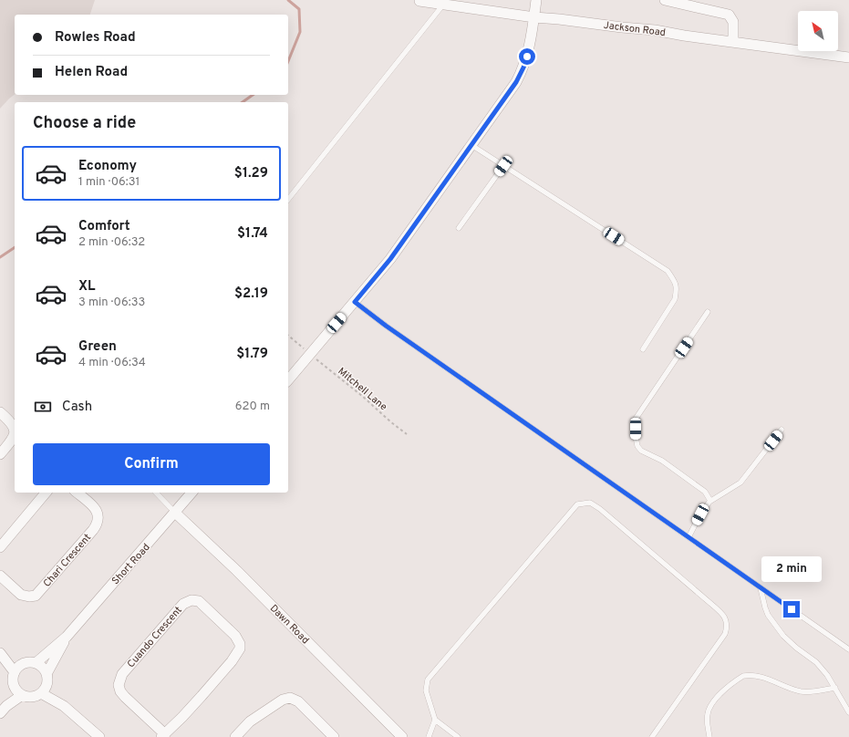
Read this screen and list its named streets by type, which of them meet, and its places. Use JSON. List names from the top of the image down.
{
  "streets": {
    "street": [
      "Jackson Road",
      "Chari Crescent",
      "Short Road",
      "Dawn Road",
      "Cuando Crescent"
    ],
    "path": ["Mitchell Lane"]
  },
  "crossings": [
    ["Short Road", "Dawn Road"]
  ],
  "north": "top left",
  "page": {
    "banner": ["Rowles Road", "Helen Road"],
    "heading": "Choose a ride",
    "list": [
      {
        "name": "Economy",
        "note": "1 min · 06:31",
        "value": "$1.29"
      },
      {
        "name": "Comfort",
        "note": "2 min · 06:32",
        "value": "$1.74"
      },
      {
        "name": "XL",
        "note": "3 min · 06:33",
        "value": "$2.19"
      },
      {
        "name": "Green",
        "note": "4 min · 06:34",
        "value": "$1.79"
      }
    ],
    "pay": ["Cash", "620 m"],
    "buttons": "Confirm",
    "bubble": "2 min"
  }
}
